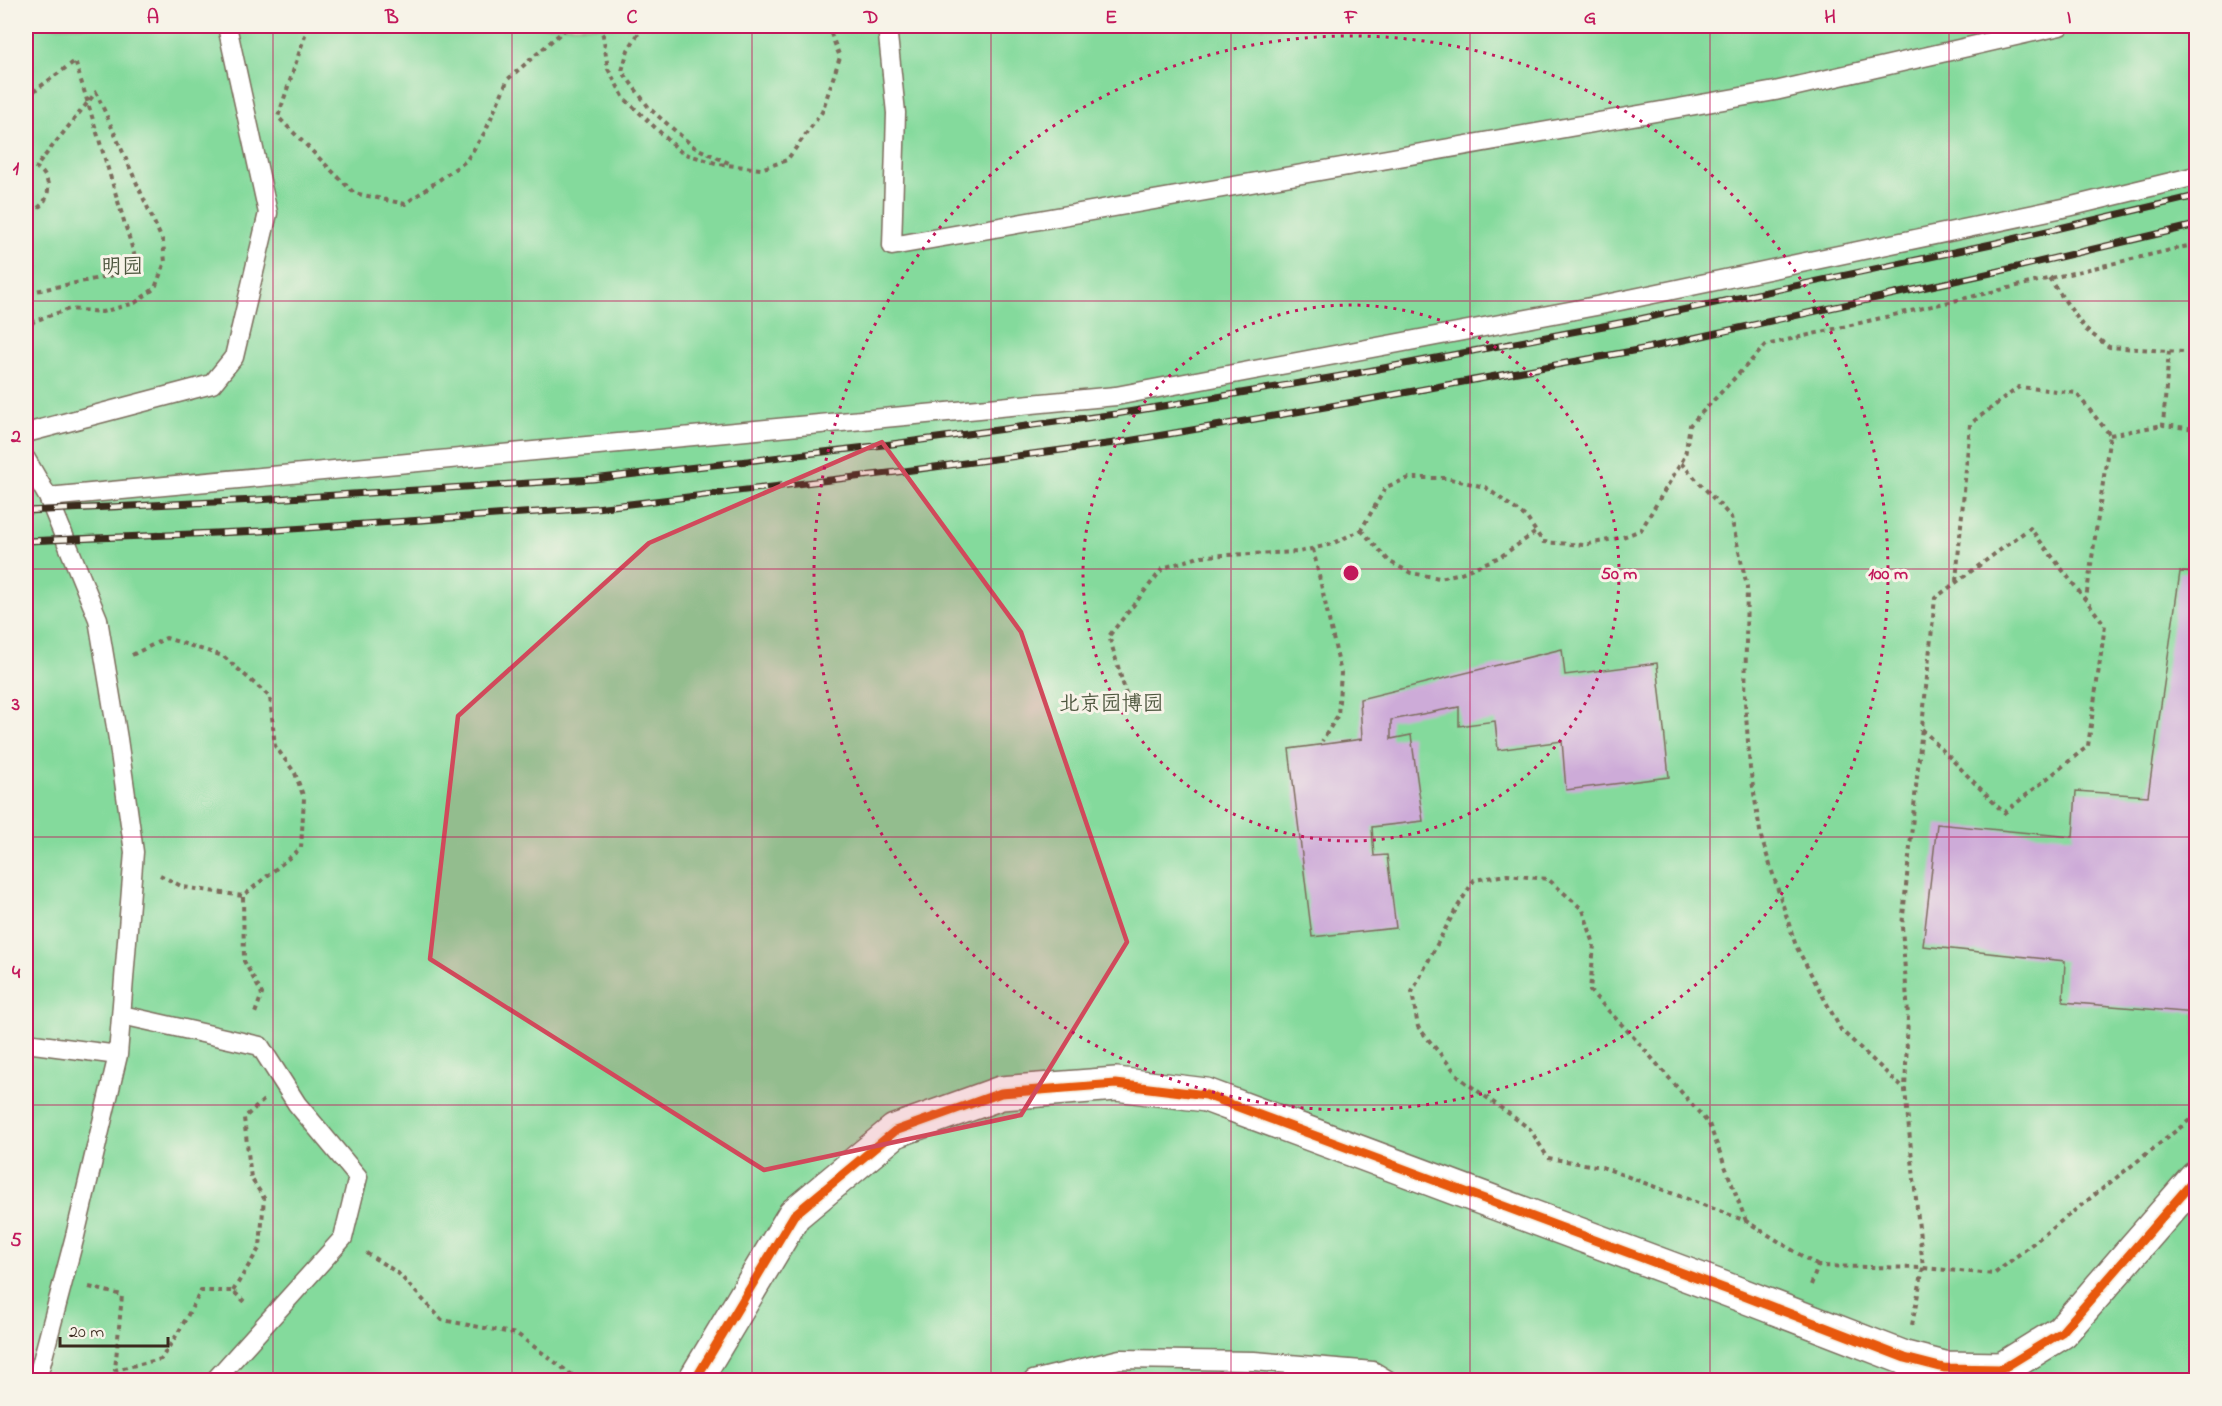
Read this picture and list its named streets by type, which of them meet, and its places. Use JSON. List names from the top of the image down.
{
  "parks": ["明园", "北京园博园"],
  "scale_bar": "20 m",
  "grid": {
    "columns": [
      "A",
      "B",
      "C",
      "D",
      "E",
      "F",
      "G",
      "H",
      "I"
    ],
    "rows": [
      "1",
      "2",
      "3",
      "4",
      "5"
    ]
  },
  "rings": ["50 m", "100 m"]
}
